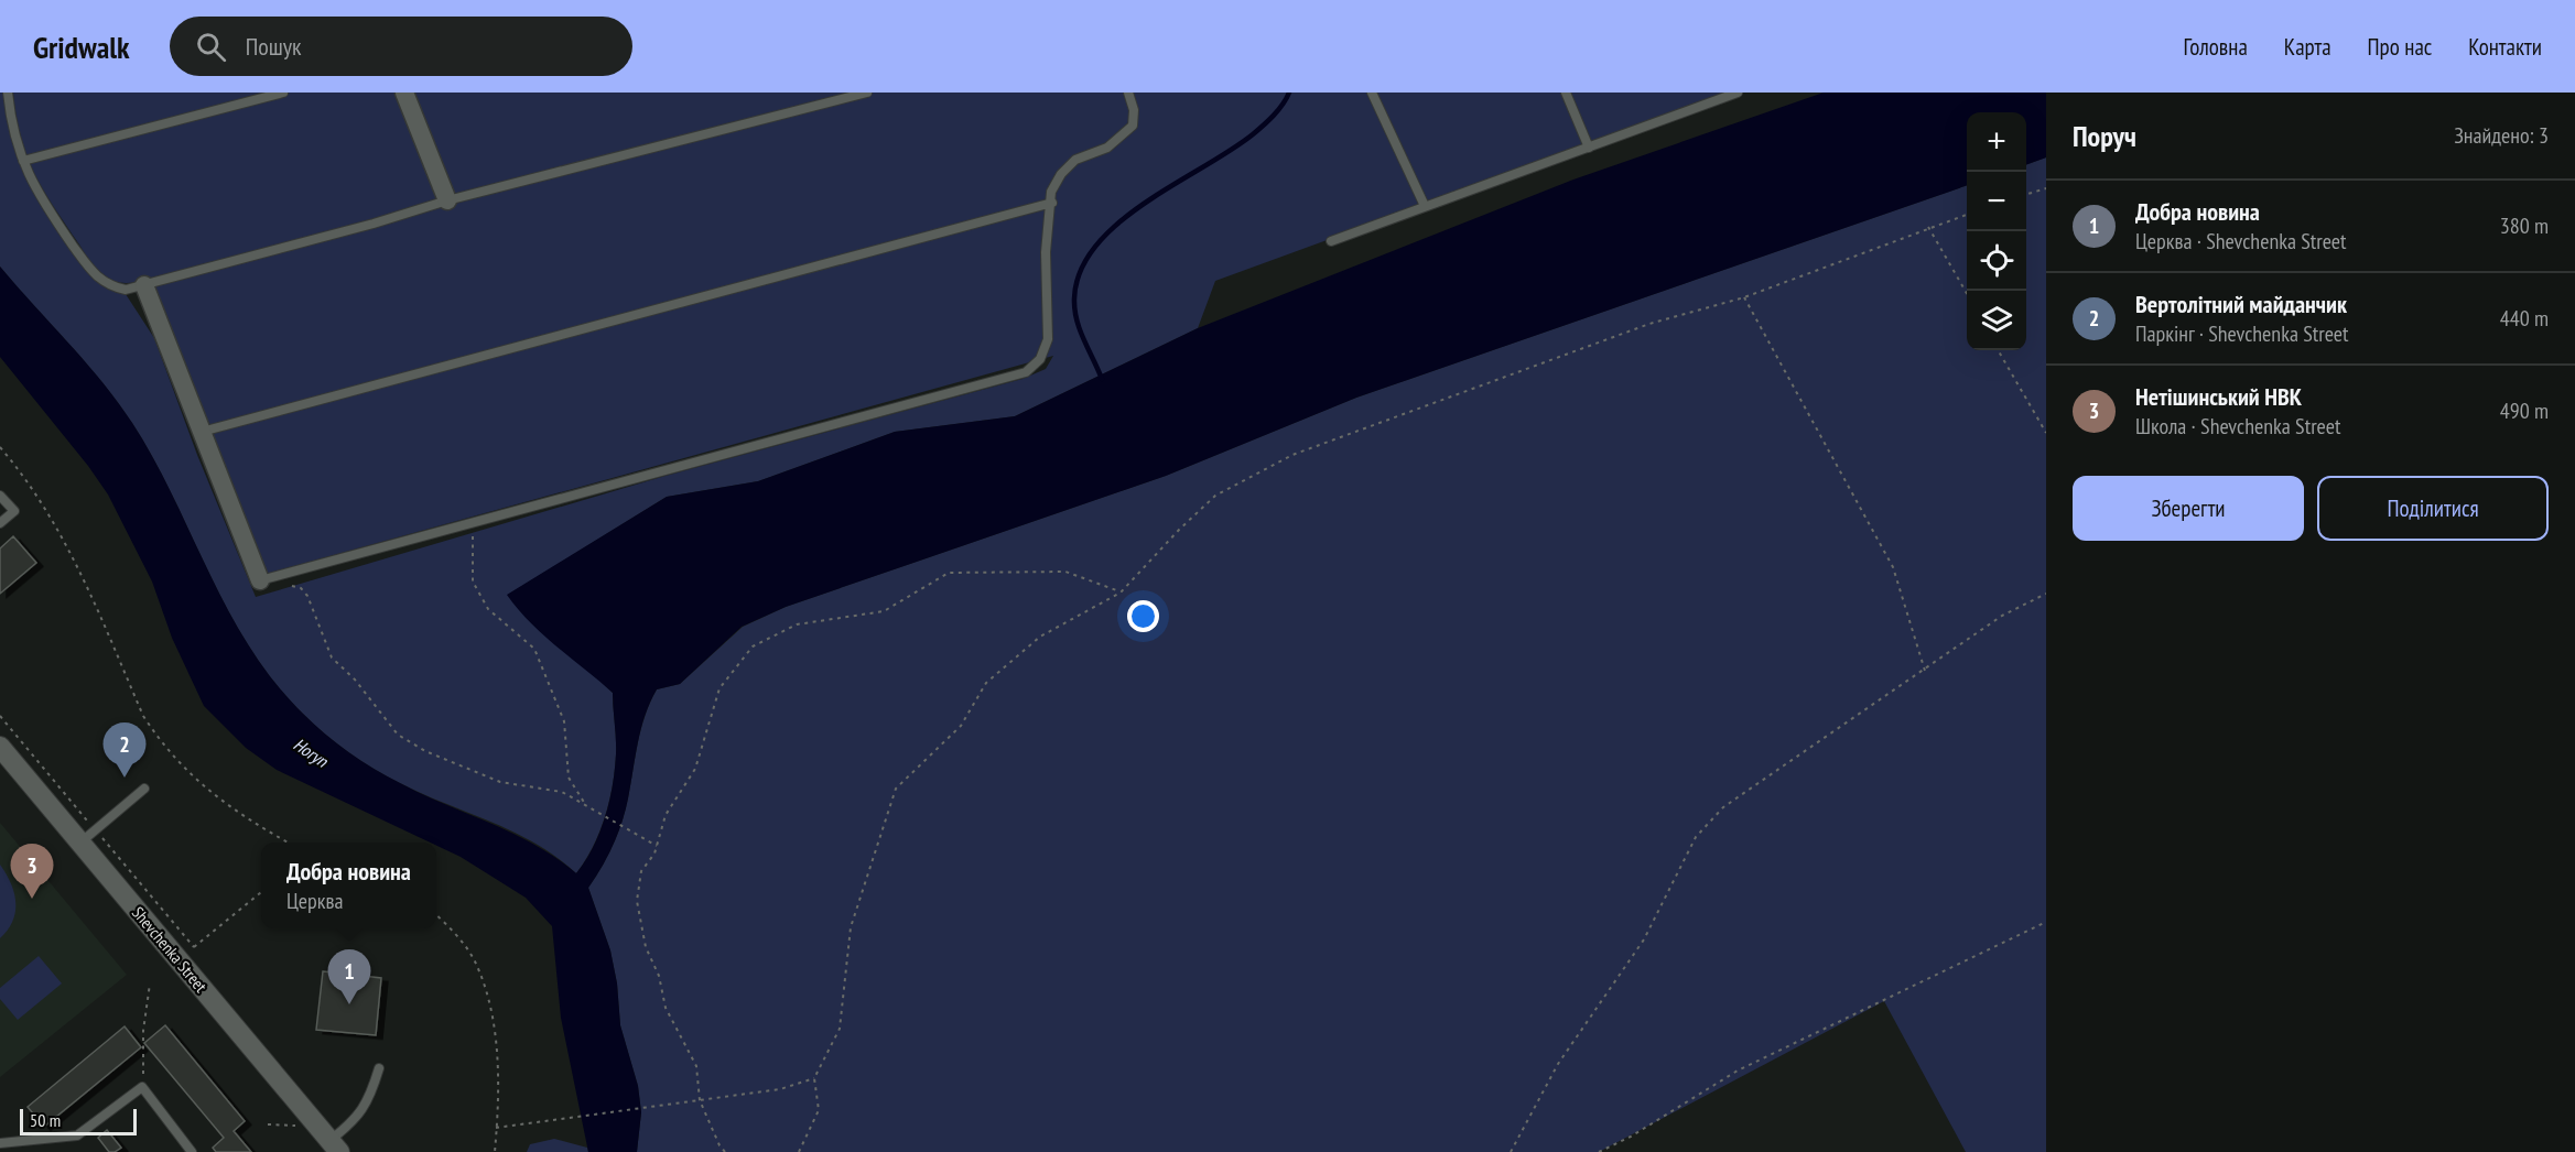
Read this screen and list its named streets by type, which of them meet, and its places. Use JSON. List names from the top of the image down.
{
  "streets": {
    "street": ["Shevchenka Street"]
  },
  "water": ["Horyn"],
  "scale_bar": "50 m",
  "page": {
    "header": "Gridwalk",
    "search": "Пошук",
    "nav": [
      "Головна",
      "Карта",
      "Про нас",
      "Контакти"
    ],
    "heading": ["Поруч", "Знайдено: 3"],
    "map_buttons": ["+", "−"],
    "list": [
      {
        "mark": "1",
        "name": "Добра новина",
        "note": "Церква · Shevchenka Street",
        "value": "380 m"
      },
      {
        "mark": "2",
        "name": "Вертолітний майданчик",
        "note": "Паркінг · Shevchenka Street",
        "value": "440 m"
      },
      {
        "mark": "3",
        "name": "Нетішинський НВК",
        "note": "Школа · Shevchenka Street",
        "value": "490 m"
      }
    ],
    "buttons": ["Зберегти", "Поділитися"],
    "pins": ["2", "3", "1"],
    "popup": ["Добра новина", "Церква"],
    "scale": "50 m"
  }
}
